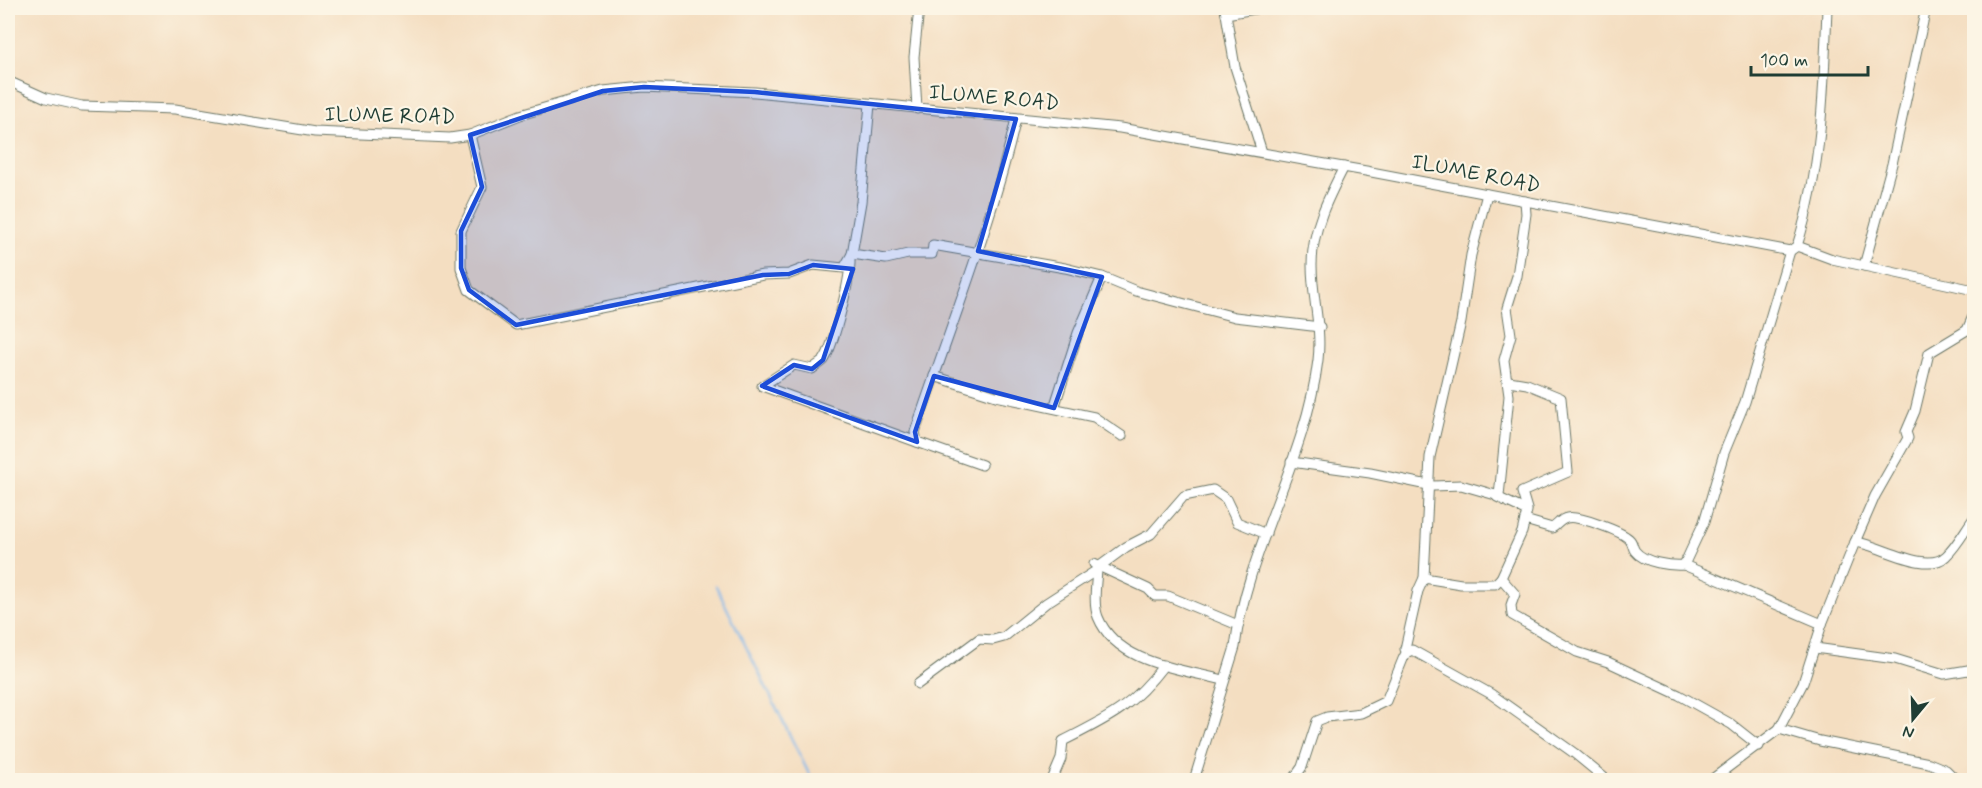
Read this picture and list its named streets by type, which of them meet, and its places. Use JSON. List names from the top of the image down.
{
  "streets": {
    "street": ["ILUME ROAD"]
  },
  "scale_bar": "100 m",
  "north": "bottom"
}
